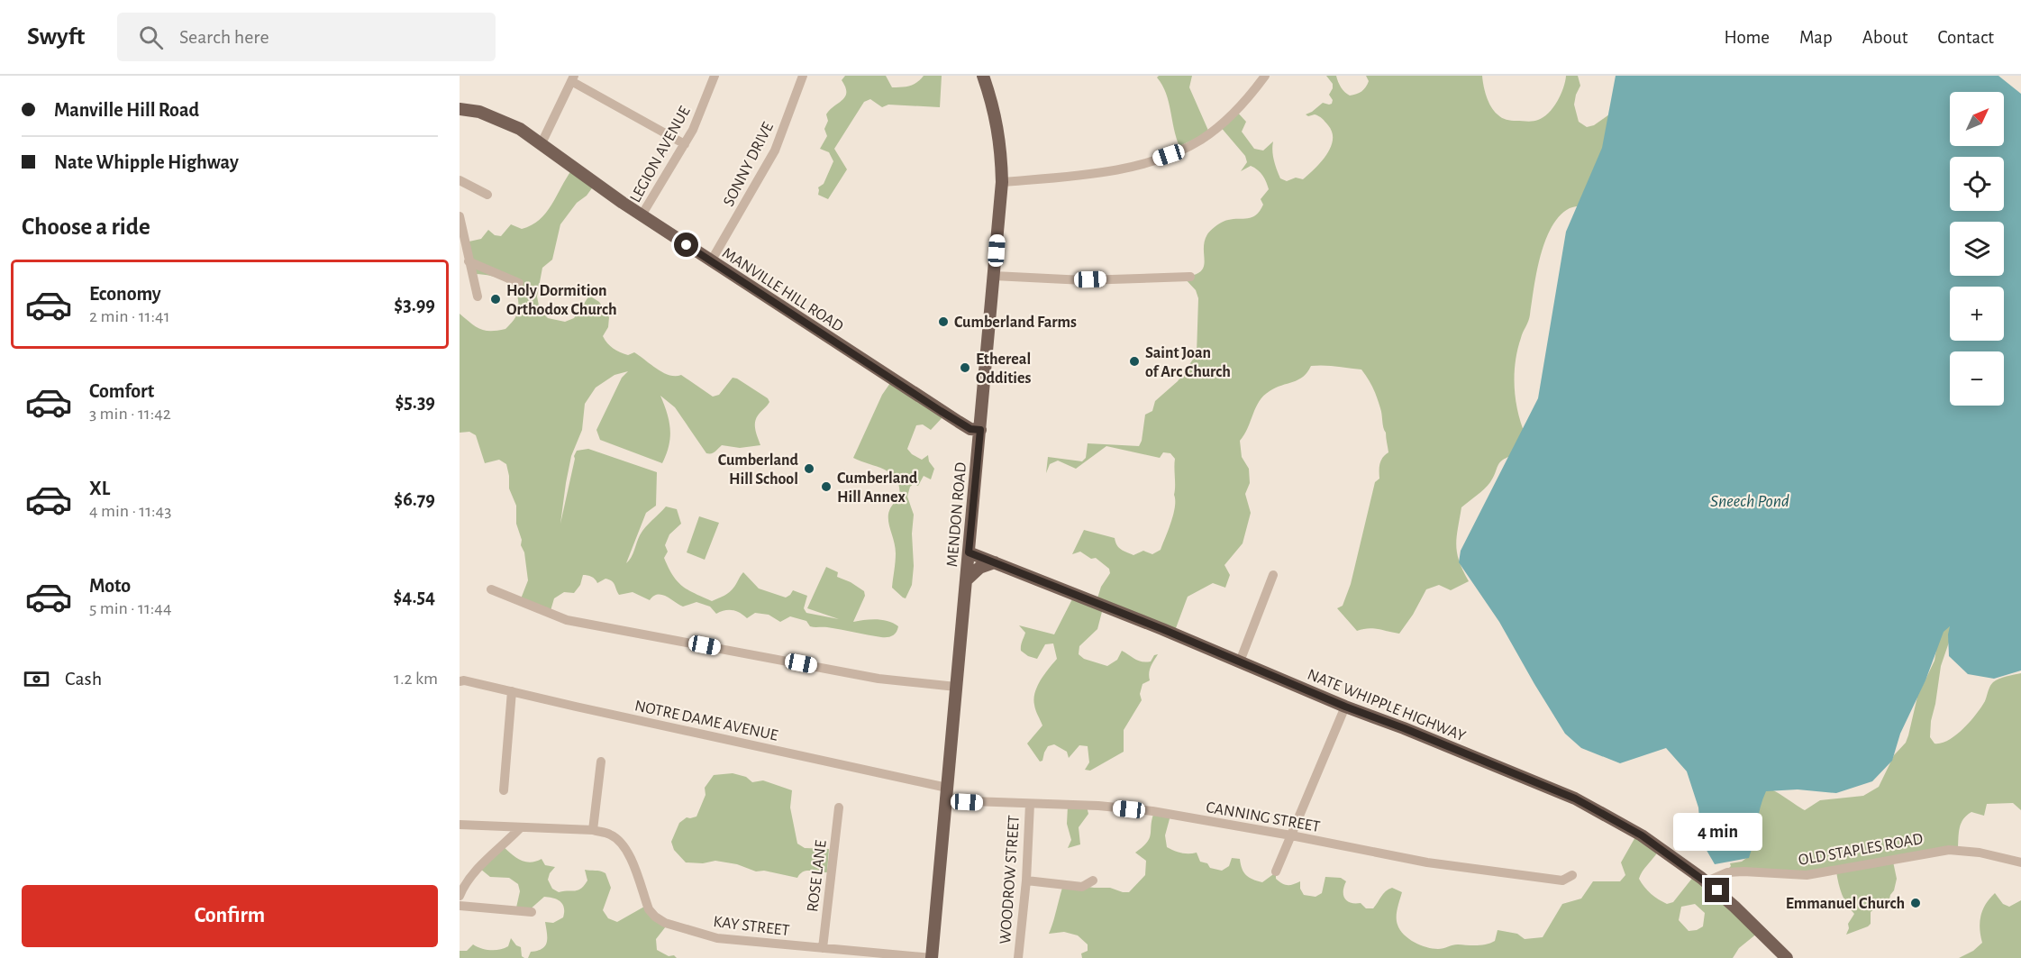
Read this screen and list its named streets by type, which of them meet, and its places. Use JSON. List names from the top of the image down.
{
  "streets": {
    "main road": ["MANVILLE HILL ROAD", "MENDON ROAD", "NATE WHIPPLE HIGHWAY"],
    "street": [
      "LEGION AVENUE",
      "SONNY DRIVE",
      "NOTRE DAME AVENUE",
      "CANNING STREET",
      "OLD STAPLES ROAD",
      "ROSE LANE",
      "WOODROW STREET",
      "KAY STREET"
    ]
  },
  "crossings": [
    ["LEGION AVENUE", "MANVILLE HILL ROAD"],
    ["SONNY DRIVE", "MANVILLE HILL ROAD"],
    ["MANVILLE HILL ROAD", "MENDON ROAD"],
    ["MENDON ROAD", "NATE WHIPPLE HIGHWAY"],
    ["MENDON ROAD", "NOTRE DAME AVENUE"],
    ["MENDON ROAD", "CANNING STREET"],
    ["MENDON ROAD", "KAY STREET"],
    ["NATE WHIPPLE HIGHWAY", "OLD STAPLES ROAD"],
    ["NOTRE DAME AVENUE", "CANNING STREET"],
    ["CANNING STREET", "WOODROW STREET"],
    ["ROSE LANE", "KAY STREET"]
  ],
  "water": ["Sneech Pond"],
  "places": [
    "Holy Dormition Orthodox Church",
    "Cumberland Farms",
    "Saint Joan of Arc Church",
    "Ethereal Oddities",
    "Cumberland Hill School",
    "Cumberland Hill Annex",
    "Emmanuel Church"
  ],
  "north": "top right",
  "page": {
    "header": "Swyft",
    "search": "Search here",
    "nav": [
      "Home",
      "Map",
      "About",
      "Contact"
    ],
    "banner": ["Manville Hill Road", "Nate Whipple Highway"],
    "map_buttons": ["+", "−"],
    "heading": "Choose a ride",
    "list": [
      {
        "name": "Economy",
        "note": "2 min · 11:41",
        "value": "$3.99"
      },
      {
        "name": "Comfort",
        "note": "3 min · 11:42",
        "value": "$5.39"
      },
      {
        "name": "XL",
        "note": "4 min · 11:43",
        "value": "$6.79"
      },
      {
        "name": "Moto",
        "note": "5 min · 11:44",
        "value": "$4.54"
      }
    ],
    "pay": ["Cash", "1.2 km"],
    "bubble": "4 min",
    "buttons": "Confirm"
  }
}
